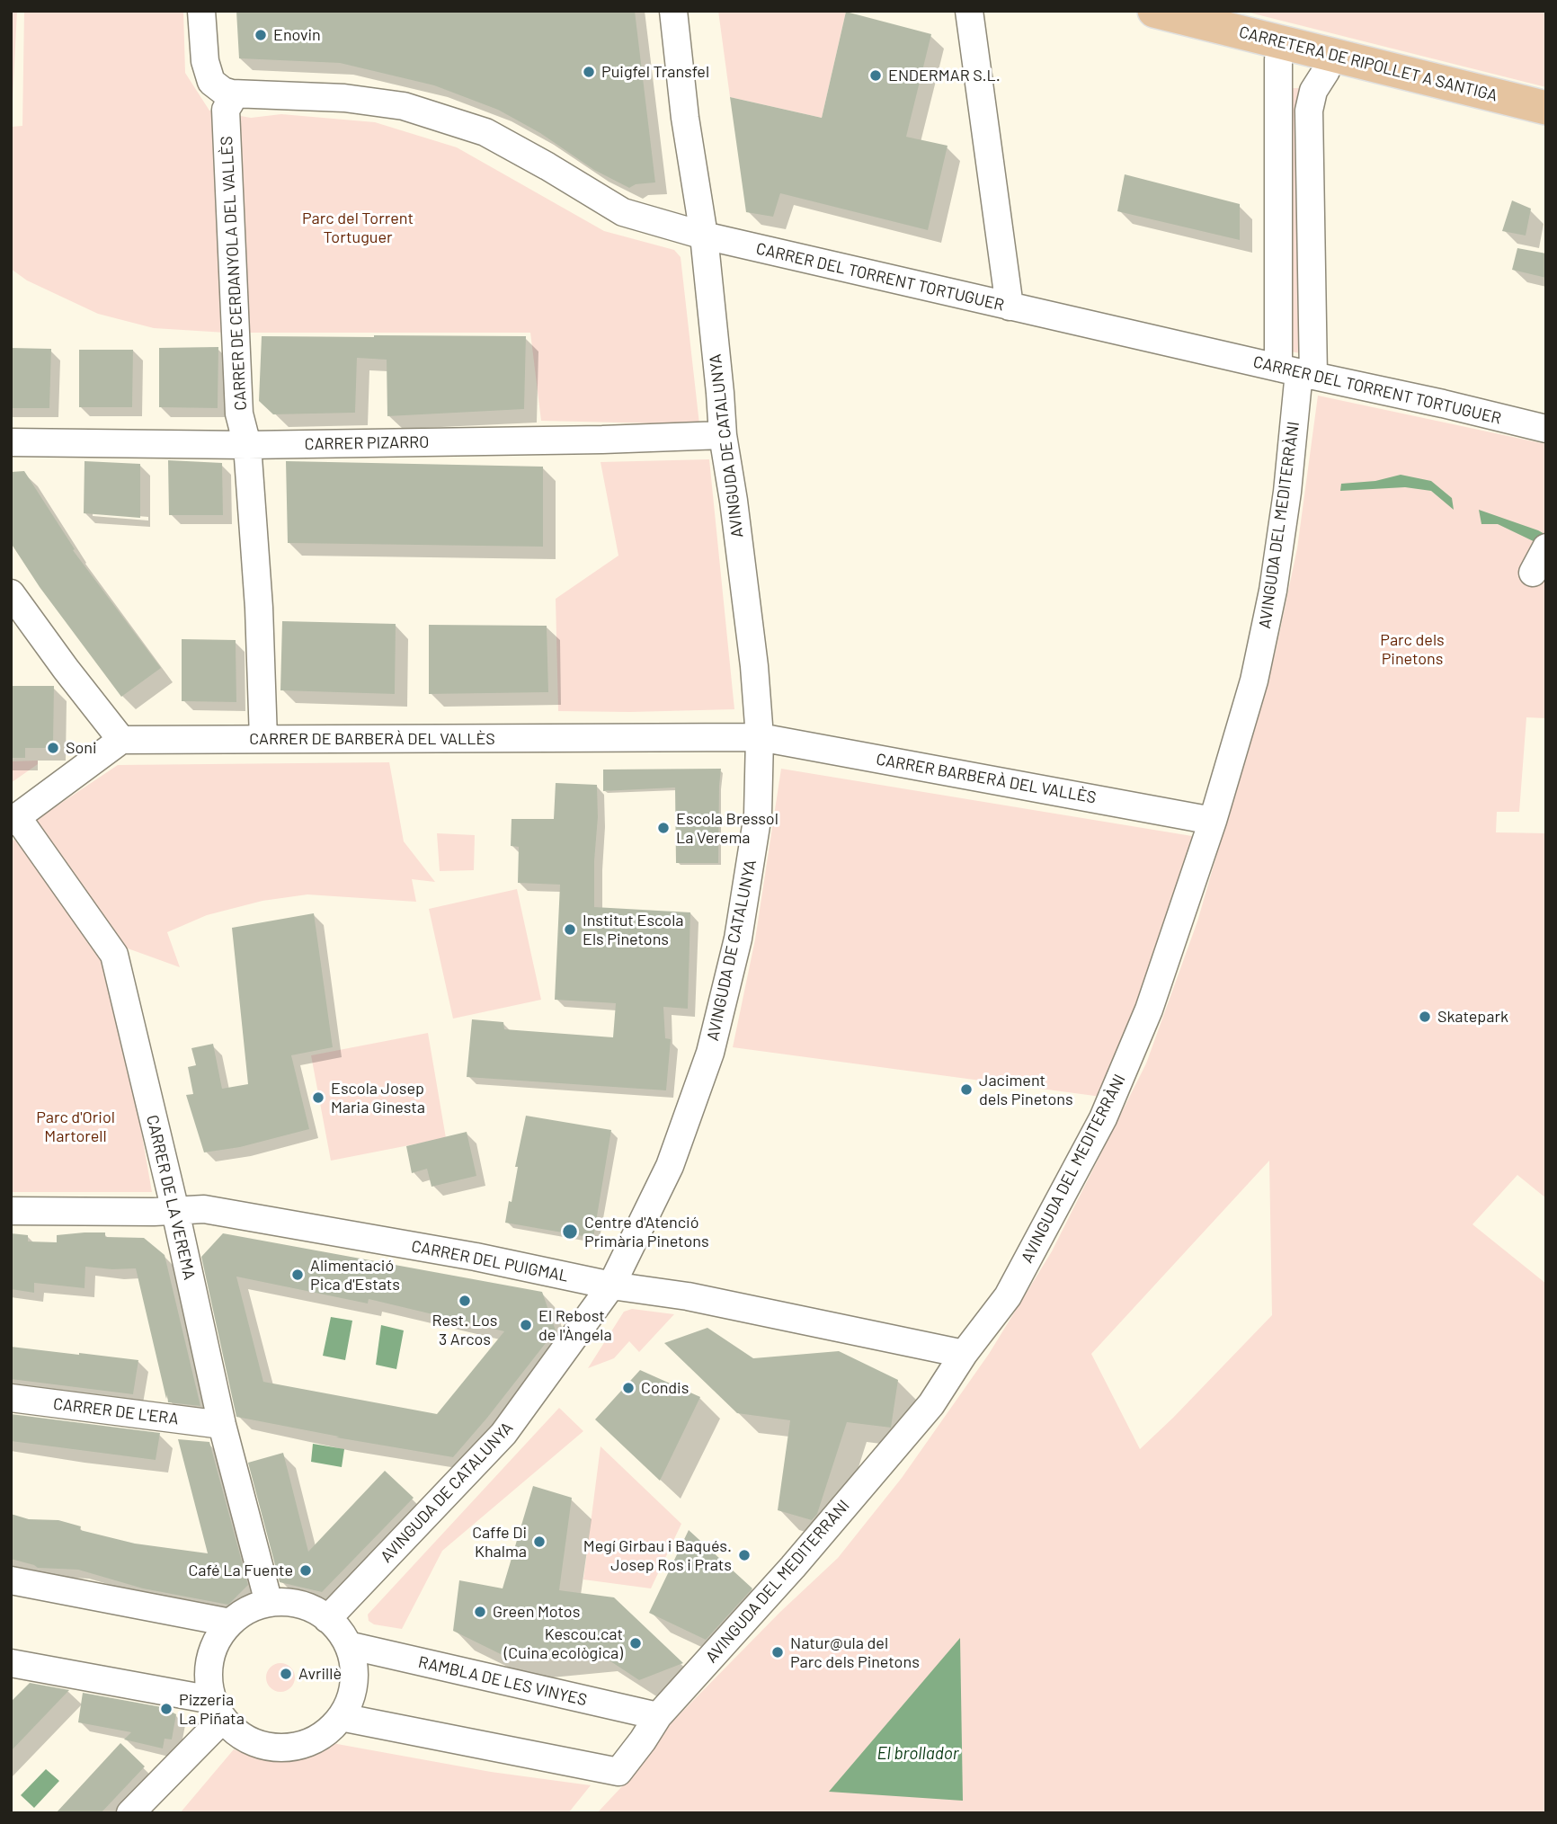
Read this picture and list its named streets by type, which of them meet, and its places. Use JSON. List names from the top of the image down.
{
  "streets": {
    "main road": ["CARRETERA DE RIPOLLET A SANTIGA"],
    "street": [
      "CARRER DE CERDANYOLA DEL VALLÈS",
      "CARRER DEL TORRENT TORTUGUER",
      "CARRER PIZARRO",
      "AVINGUDA DE CATALUNYA",
      "AVINGUDA DEL MEDITERRÀNI",
      "CARRER DE BARBERÀ DEL VALLÈS",
      "CARRER BARBERÀ DEL VALLÈS",
      "CARRER DE LA VEREMA",
      "CARRER DEL PUIGMAL",
      "CARRER DE L'ERA",
      "RAMBLA DE LES VINYES"
    ]
  },
  "crossings": [
    ["CARRER DE CERDANYOLA DEL VALLÈS", "CARRER DEL TORRENT TORTUGUER"],
    ["CARRER DE CERDANYOLA DEL VALLÈS", "CARRER PIZARRO"],
    ["CARRER DE CERDANYOLA DEL VALLÈS", "CARRER DE BARBERÀ DEL VALLÈS"],
    ["CARRER DEL TORRENT TORTUGUER", "AVINGUDA DE CATALUNYA"],
    ["CARRER DEL TORRENT TORTUGUER", "AVINGUDA DEL MEDITERRÀNI"],
    ["CARRER PIZARRO", "AVINGUDA DE CATALUNYA"],
    ["AVINGUDA DE CATALUNYA", "AVINGUDA DEL MEDITERRÀNI"],
    ["AVINGUDA DE CATALUNYA", "CARRER DE BARBERÀ DEL VALLÈS"],
    ["AVINGUDA DE CATALUNYA", "CARRER BARBERÀ DEL VALLÈS"],
    ["AVINGUDA DE CATALUNYA", "CARRER DE LA VEREMA"],
    ["AVINGUDA DE CATALUNYA", "CARRER DEL PUIGMAL"],
    ["AVINGUDA DE CATALUNYA", "RAMBLA DE LES VINYES"],
    ["AVINGUDA DEL MEDITERRÀNI", "CARRER BARBERÀ DEL VALLÈS"],
    ["AVINGUDA DEL MEDITERRÀNI", "CARRER DE LA VEREMA"],
    ["AVINGUDA DEL MEDITERRÀNI", "CARRER DEL PUIGMAL"],
    ["AVINGUDA DEL MEDITERRÀNI", "RAMBLA DE LES VINYES"],
    ["CARRER DE BARBERÀ DEL VALLÈS", "CARRER BARBERÀ DEL VALLÈS"],
    ["CARRER DE LA VEREMA", "CARRER DEL PUIGMAL"],
    ["CARRER DE LA VEREMA", "CARRER DE L'ERA"],
    ["CARRER DE LA VEREMA", "RAMBLA DE LES VINYES"]
  ],
  "water": ["El brollador"],
  "parks": ["Parc del Torrent Tortuguer", "Parc dels Pinetons", "Parc d'Oriol Martorell"],
  "places": [
    "Enovin",
    "Puigfel Transfel",
    "ENDERMAR S.L.",
    "Soni",
    "Escola Bressol La Verema",
    "Institut Escola Els Pinetons",
    "Skatepark",
    "Jaciment dels Pinetons",
    "Escola Josep Maria Ginesta",
    "Centre d'Atenció Primària Pinetons",
    "Alimentació Pica d'Estats",
    "Rest. Los 3 Arcos",
    "El Rebost de l'Àngela",
    "Condis",
    "Caffe Di Khalma",
    "Megí Girbau i Baqués. Josep Ros i Prats",
    "Café La Fuente",
    "Green Motos",
    "Kescou.cat (Cuina ecològica)",
    "Natur@ula del Parc dels Pinetons",
    "Avrillè",
    "Pizzeria La Piñata"
  ]
}
